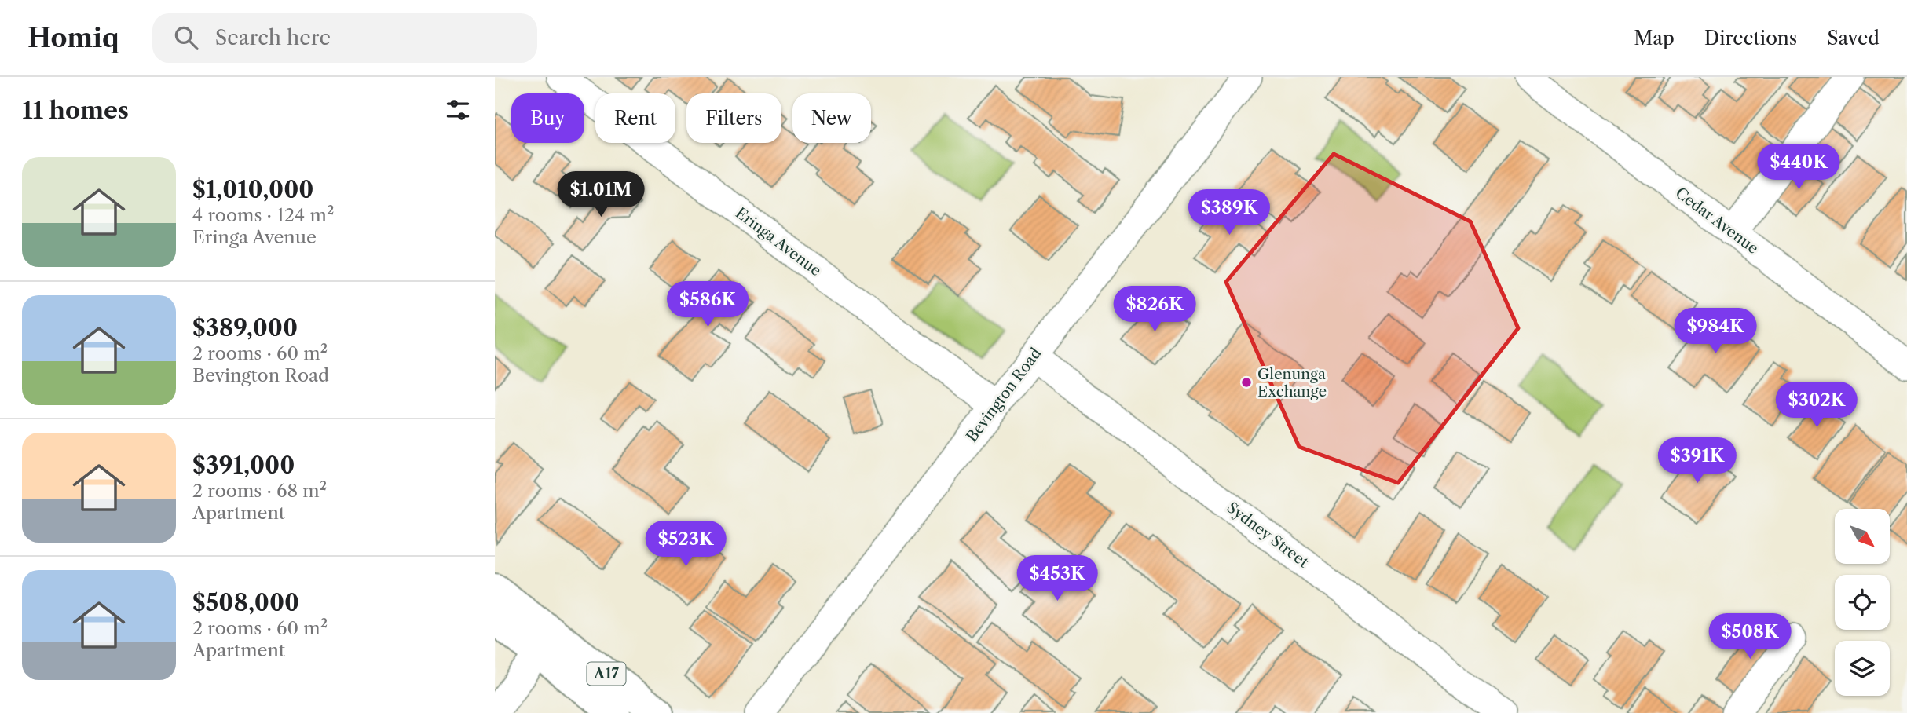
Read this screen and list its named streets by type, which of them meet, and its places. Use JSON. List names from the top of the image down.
{
  "streets": {
    "highway": ["A17"],
    "street": [
      "Cedar Avenue",
      "Eringa Avenue",
      "Bevington Road",
      "Sydney Street"
    ]
  },
  "crossings": [
    ["Eringa Avenue", "Bevington Road"],
    ["Bevington Road", "Sydney Street"]
  ],
  "places": ["Glenunga Exchange"],
  "north": "bottom right",
  "page": {
    "header": "Homiq",
    "search": "Search here",
    "nav": ["Map", "Directions", "Saved"],
    "heading": "11 homes",
    "chip": [
      "Buy",
      "Rent",
      "Filters",
      "New"
    ],
    "list": [
      {
        "name": "$1,010,000",
        "note": "4 rooms · 124 m² · Eringa Avenue"
      },
      {
        "name": "$389,000",
        "note": "2 rooms · 60 m² · Bevington Road"
      },
      {
        "name": "$391,000",
        "note": "2 rooms · 68 m² · Apartment"
      },
      {
        "name": "$508,000",
        "note": "2 rooms · 60 m² · Apartment"
      }
    ],
    "price": [
      "$440K",
      "$1.01M",
      "$389K",
      "$586K",
      "$826K",
      "$984K",
      "$302K",
      "$391K",
      "$523K",
      "$453K",
      "$508K"
    ]
  }
}
